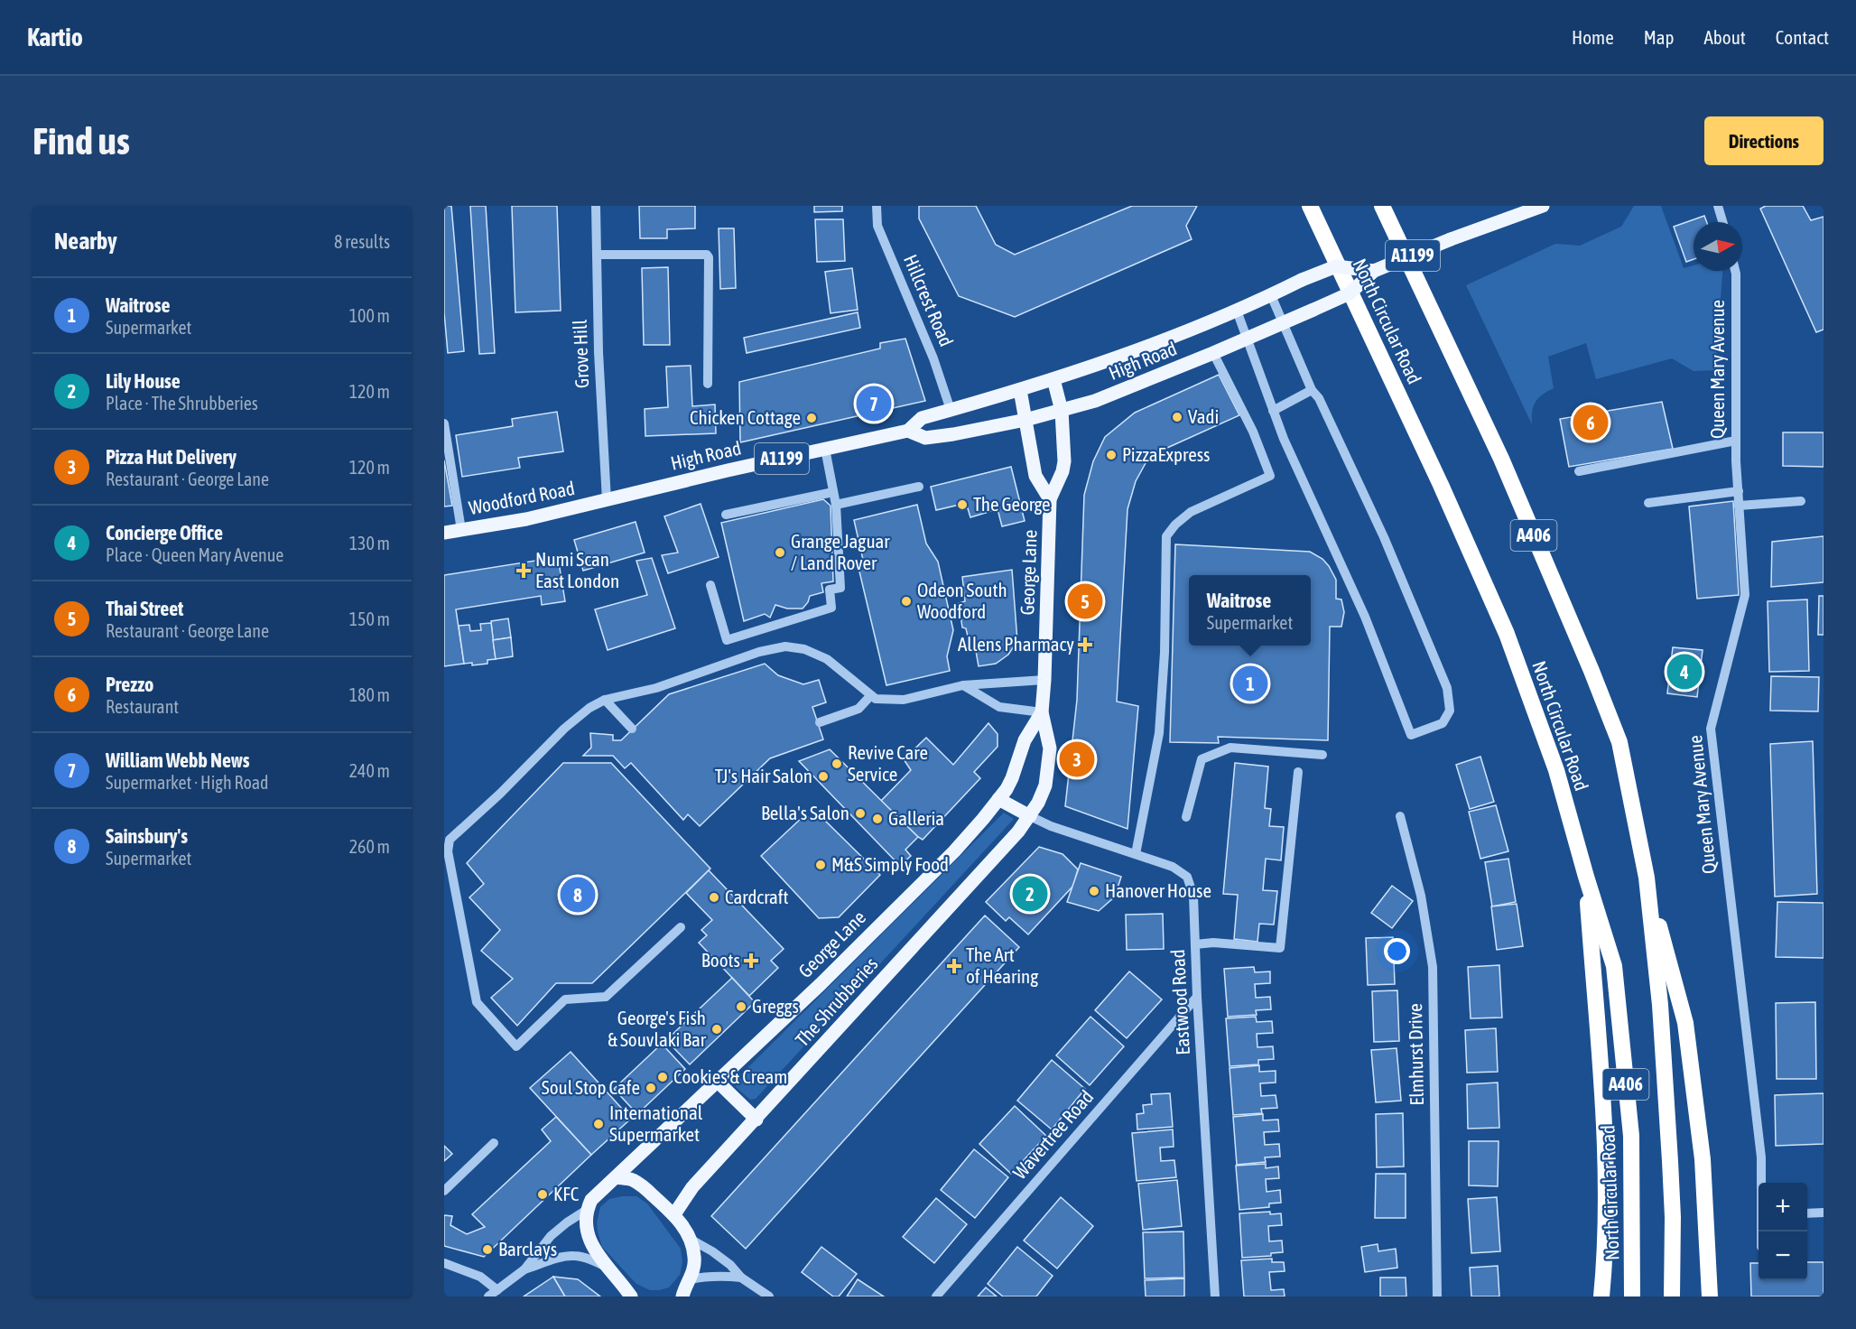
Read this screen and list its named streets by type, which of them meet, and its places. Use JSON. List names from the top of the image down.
{
  "streets": {
    "highway": ["North Circular Road", "A406"],
    "main road": [
      "A1199",
      "High Road",
      "Woodford Road",
      "George Lane",
      "The Shrubberies"
    ],
    "street": [
      "Hillcrest Road",
      "Grove Hill",
      "Queen Mary Avenue",
      "Eastwood Road",
      "Elmhurst Drive",
      "Wavertree Road"
    ]
  },
  "crossings": [
    ["Hillcrest Road", "High Road"],
    ["North Circular Road", "A406"],
    ["Grove Hill", "High Road"],
    ["Grove Hill", "Woodford Road"],
    ["High Road", "Woodford Road"],
    ["High Road", "George Lane"],
    ["George Lane", "The Shrubberies"],
    ["George Lane", "Eastwood Road"],
    ["The Shrubberies", "Eastwood Road"],
    ["Eastwood Road", "Wavertree Road"]
  ],
  "places": {
    "other": [
      "Vadi",
      "Chicken Cottage",
      "PizzaExpress",
      "The George",
      "Grange Jaguar / Land Rover",
      "Odeon South Woodford",
      "Revive Care Service",
      "TJ's Hair Salon",
      "Bella's Salon",
      "Galleria",
      "M&S Simply Food",
      "Hanover House",
      "Cardcraft",
      "Greggs",
      "George's Fish & Souvlaki Bar",
      "Cookies & Cream",
      "Soul Stop Cafe",
      "International Supermarket",
      "KFC",
      "Barclays"
    ],
    "health": [
      "Numi Scan East London",
      "Allens Pharmacy",
      "Boots",
      "The Art of Hearing"
    ]
  },
  "north": "right",
  "page": {
    "header": "Kartio",
    "nav": [
      "Home",
      "Map",
      "About",
      "Contact"
    ],
    "buttons": "Directions",
    "title": "Find us",
    "heading": ["Nearby", "8 results"],
    "list": [
      {
        "mark": "1",
        "name": "Waitrose",
        "note": "Supermarket",
        "value": "100 m"
      },
      {
        "mark": "2",
        "name": "Lily House",
        "note": "Place · The Shrubberies",
        "value": "120 m"
      },
      {
        "mark": "3",
        "name": "Pizza Hut Delivery",
        "note": "Restaurant · George Lane",
        "value": "120 m"
      },
      {
        "mark": "4",
        "name": "Concierge Office",
        "note": "Place · Queen Mary Avenue",
        "value": "130 m"
      },
      {
        "mark": "5",
        "name": "Thai Street",
        "note": "Restaurant · George Lane",
        "value": "150 m"
      },
      {
        "mark": "6",
        "name": "Prezzo",
        "note": "Restaurant",
        "value": "180 m"
      },
      {
        "mark": "7",
        "name": "William Webb News",
        "note": "Supermarket · High Road",
        "value": "240 m"
      },
      {
        "mark": "8",
        "name": "Sainsbury's",
        "note": "Supermarket",
        "value": "260 m"
      }
    ],
    "pins": [
      "7",
      "6",
      "5",
      "4",
      "1",
      "3",
      "2",
      "8"
    ],
    "popup": ["Waitrose", "Supermarket"],
    "map_buttons": ["+", "−"]
  }
}
